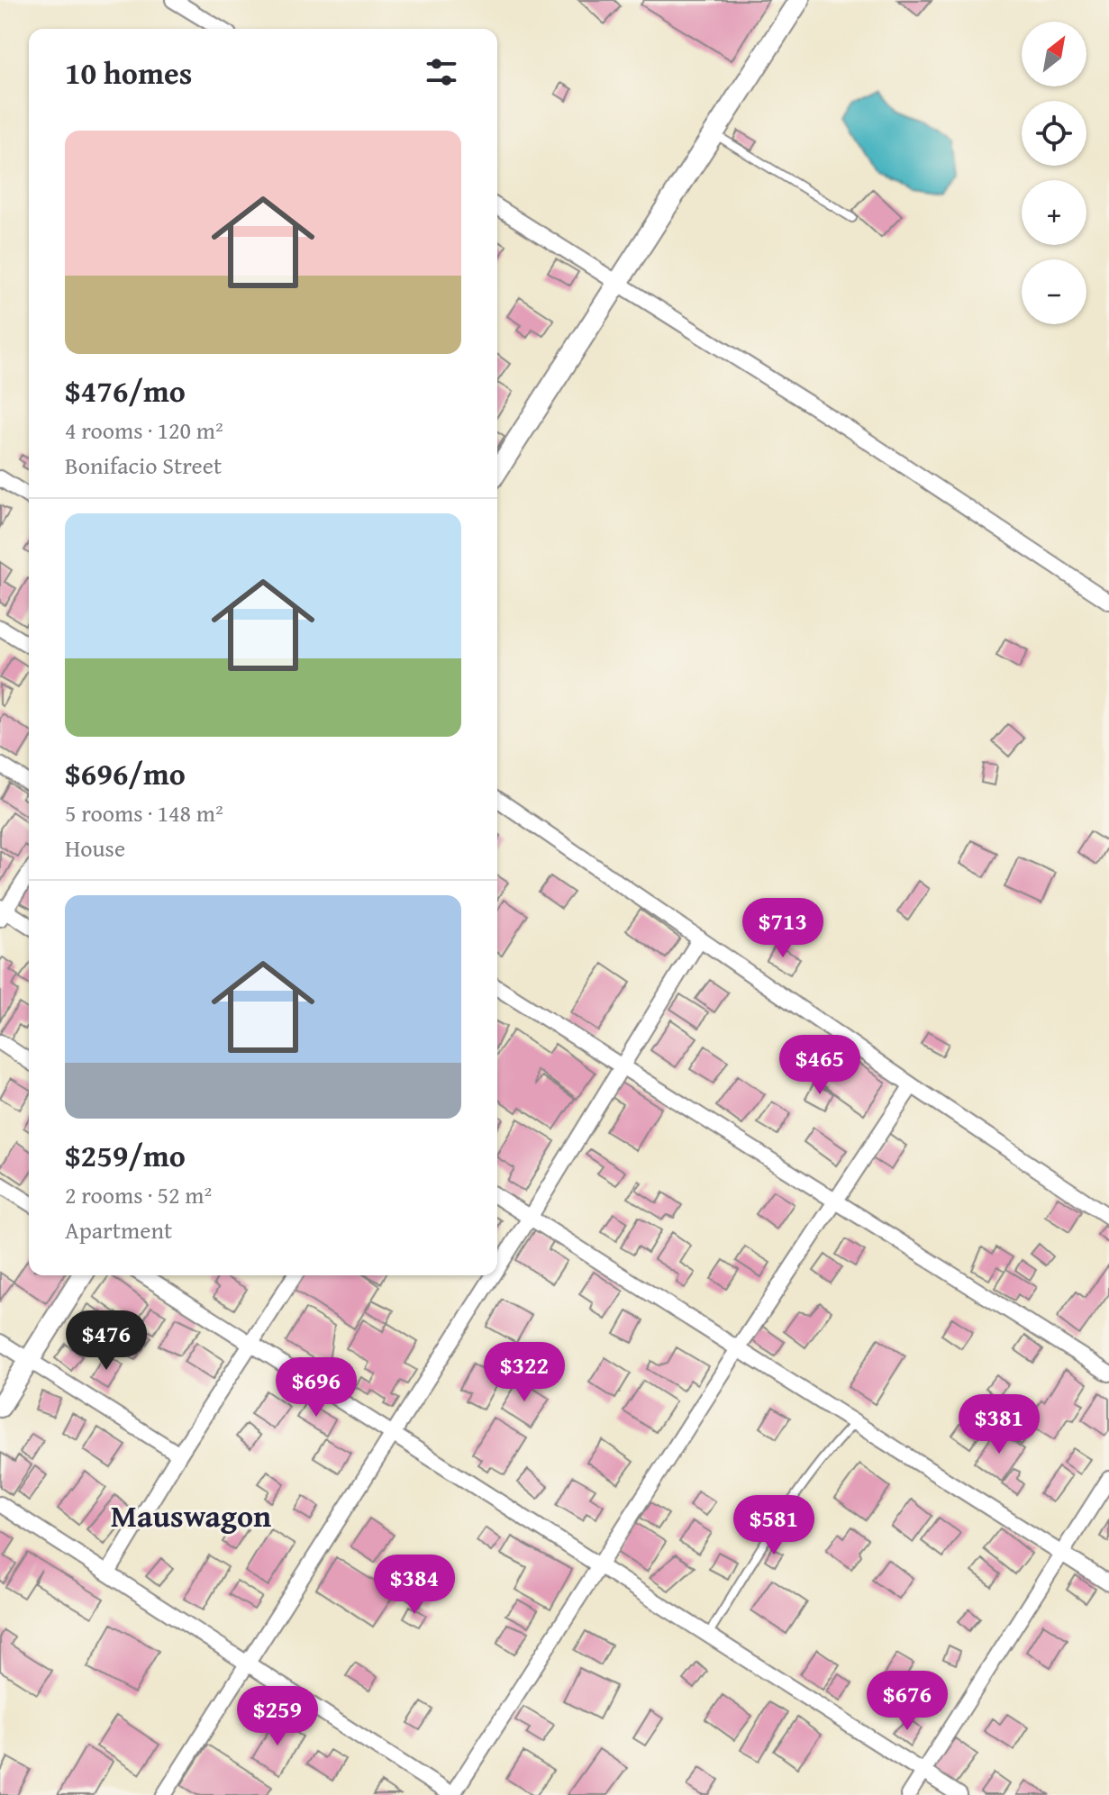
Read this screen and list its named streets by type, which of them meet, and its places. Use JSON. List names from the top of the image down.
{
  "districts": ["Mauswagon"],
  "north": "top right",
  "page": {
    "map_buttons": ["+", "−"],
    "heading": "10 homes",
    "list": [
      {
        "name": "$476/mo",
        "note": "4 rooms · 120 m² · Bonifacio Street"
      },
      {
        "name": "$696/mo",
        "note": "5 rooms · 148 m² · House"
      },
      {
        "name": "$259/mo",
        "note": "2 rooms · 52 m² · Apartment"
      }
    ],
    "price": [
      "$713",
      "$465",
      "$476",
      "$322",
      "$696",
      "$381",
      "$581",
      "$384",
      "$676",
      "$259"
    ]
  }
}
